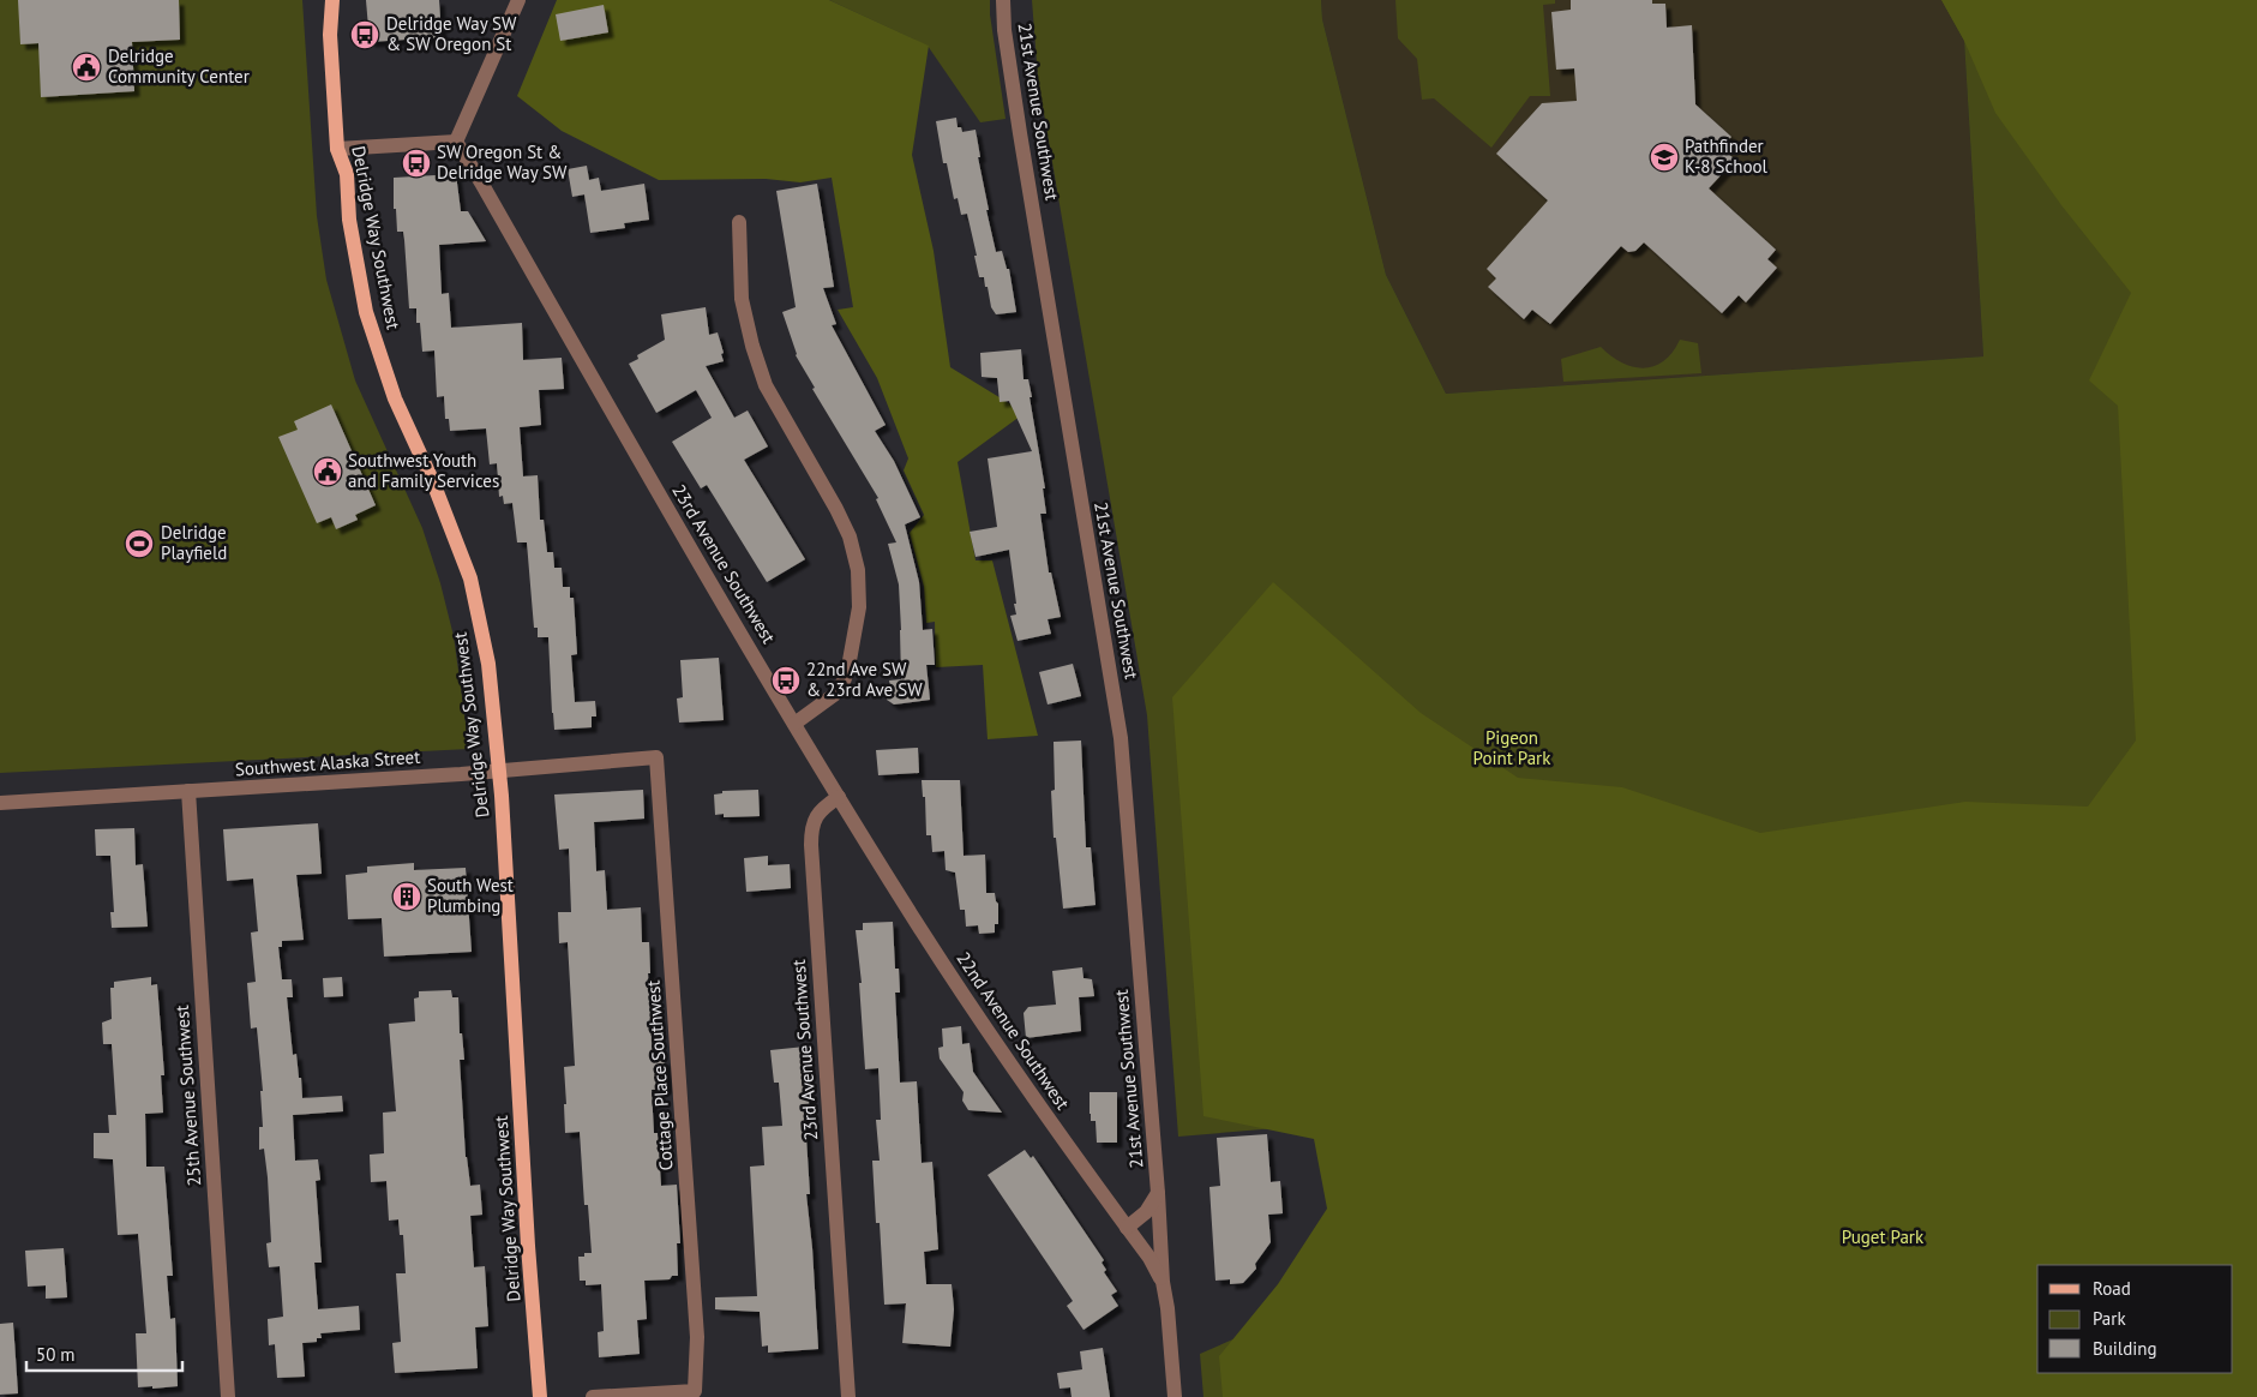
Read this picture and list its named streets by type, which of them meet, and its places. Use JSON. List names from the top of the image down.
{
  "streets": {
    "main road": ["Delridge Way Southwest"],
    "street": [
      "21st Avenue Southwest",
      "23rd Avenue Southwest",
      "Southwest Alaska Street",
      "22nd Avenue Southwest",
      "Cottage Place Southwest",
      "25th Avenue Southwest"
    ]
  },
  "crossings": [
    ["21st Avenue Southwest", "22nd Avenue Southwest"],
    ["Delridge Way Southwest", "Southwest Alaska Street"],
    ["23rd Avenue Southwest", "22nd Avenue Southwest"],
    ["Southwest Alaska Street", "Cottage Place Southwest"],
    ["Southwest Alaska Street", "25th Avenue Southwest"]
  ],
  "parks": ["Pigeon Point Park", "Puget Park"],
  "places": {
    "bus stop": ["Delridge Way SW & SW Oregon St", "SW Oregon St & Delridge Way SW", "22nd Ave SW & 23rd Ave SW"],
    "public building": ["Delridge Community Center", "Southwest Youth and Family Services"],
    "school or university": ["Pathfinder K-8 School"],
    "sports": ["Delridge Playfield"],
    "building": ["South West Plumbing"]
  },
  "legend": ["Road", "Park", "Building"],
  "scale_bar": "50 m"
}
